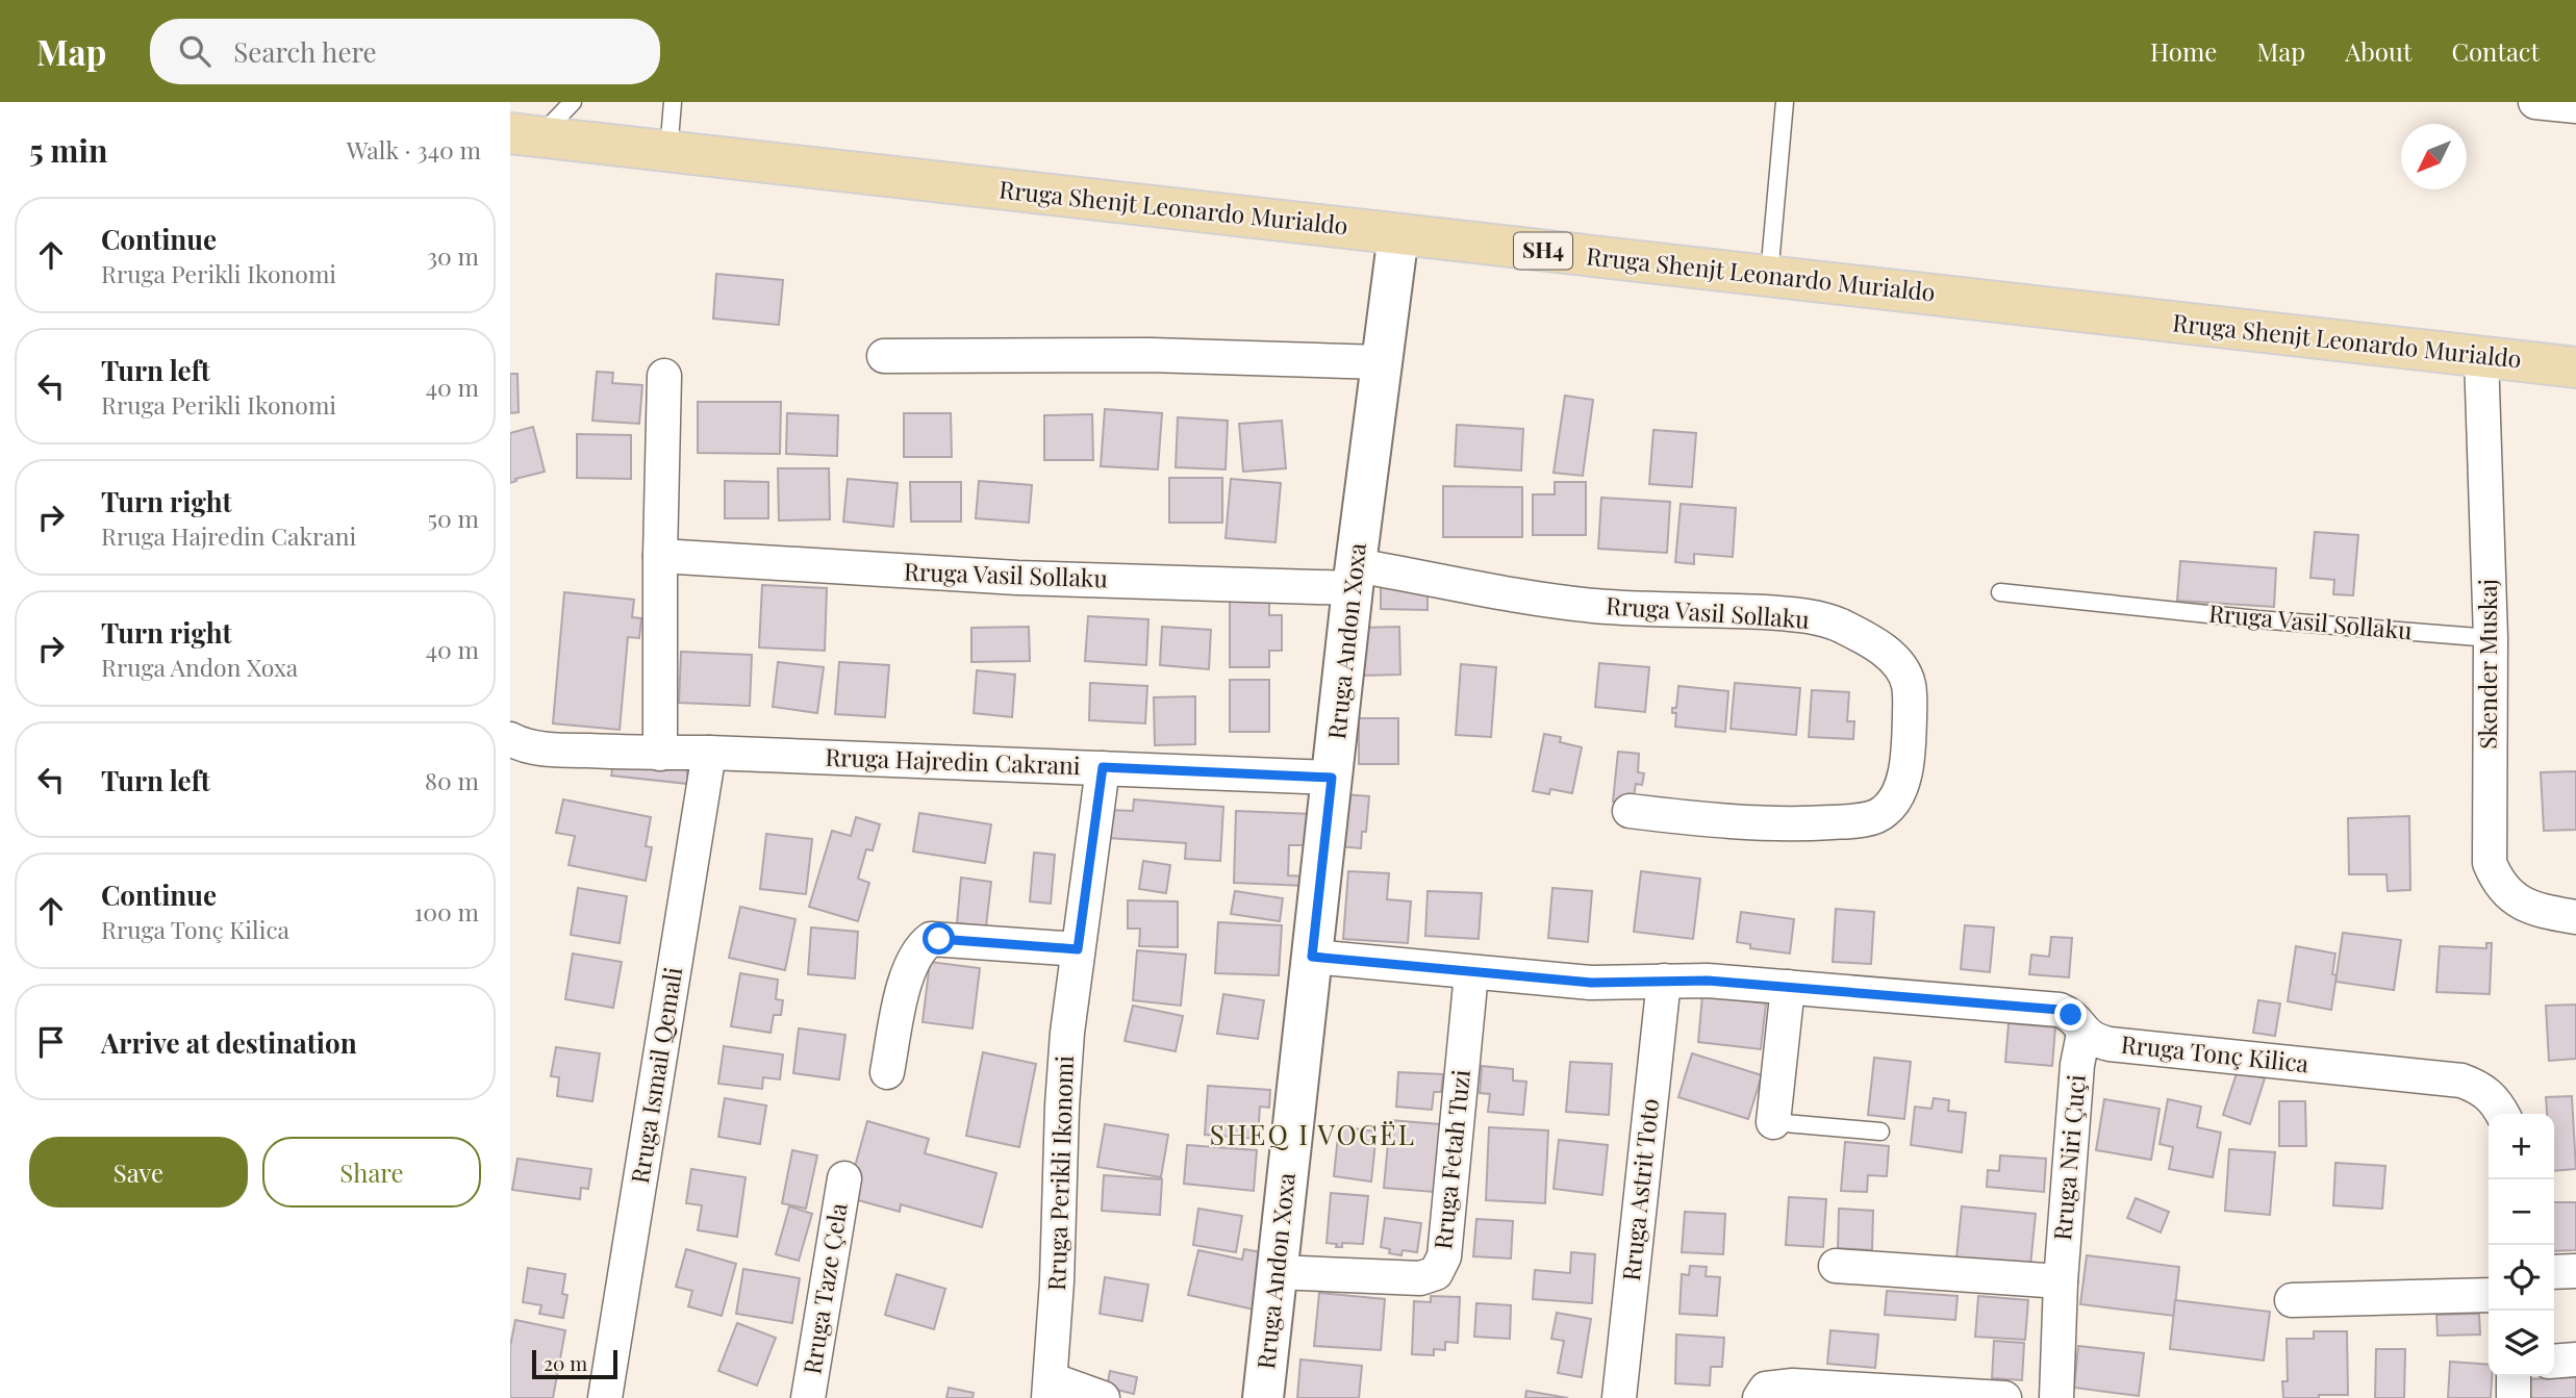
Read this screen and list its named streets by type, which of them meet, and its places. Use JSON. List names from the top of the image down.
{
  "streets": {
    "main road": ["Rruga Shenjt Leonardo Murialdo", "SH4"],
    "street": [
      "Rruga Vasil Sollaku",
      "Rruga Andon Xoxa",
      "Skender Muskaj",
      "Rruga Hajredin Cakrani",
      "Rruga Tonç Kilica",
      "Rruga Ismail Qemali",
      "Rruga Niri Çuçi",
      "Rruga Fetah Tuzi",
      "Rruga Perikli Ikonomi",
      "Rruga Astrit Toto",
      "Rruga Taze Çela"
    ]
  },
  "crossings": [
    ["Rruga Shenjt Leonardo Murialdo", "Rruga Andon Xoxa"],
    ["Rruga Shenjt Leonardo Murialdo", "Skender Muskaj"],
    ["Rruga Vasil Sollaku", "Rruga Andon Xoxa"],
    ["Rruga Vasil Sollaku", "Skender Muskaj"],
    ["Rruga Andon Xoxa", "Rruga Hajredin Cakrani"],
    ["Rruga Andon Xoxa", "Rruga Tonç Kilica"],
    ["Rruga Andon Xoxa", "Rruga Fetah Tuzi"],
    ["Rruga Hajredin Cakrani", "Rruga Ismail Qemali"],
    ["Rruga Hajredin Cakrani", "Rruga Perikli Ikonomi"],
    ["Rruga Tonç Kilica", "Rruga Niri Çuçi"],
    ["Rruga Tonç Kilica", "Rruga Fetah Tuzi"],
    ["Rruga Tonç Kilica", "Rruga Astrit Toto"]
  ],
  "districts": ["SHEQ I VOGËL"],
  "scale_bar": "20 m",
  "north": "bottom left",
  "page": {
    "header": "Map",
    "search": "Search here",
    "nav": [
      "Home",
      "Map",
      "About",
      "Contact"
    ],
    "heading": ["5 min", "Walk · 340 m"],
    "list": [
      ["Continue", "Rruga Perikli Ikonomi", "30 m"],
      ["Turn left", "Rruga Perikli Ikonomi", "40 m"],
      ["Turn right", "Rruga Hajredin Cakrani", "50 m"],
      ["Turn right", "Rruga Andon Xoxa", "40 m"],
      ["Turn left", "80 m"],
      ["Continue", "Rruga Tonç Kilica", "100 m"],
      "Arrive at destination"
    ],
    "map_buttons": ["+", "−"],
    "buttons": ["Save", "Share"],
    "scale": "20 m"
  }
}
